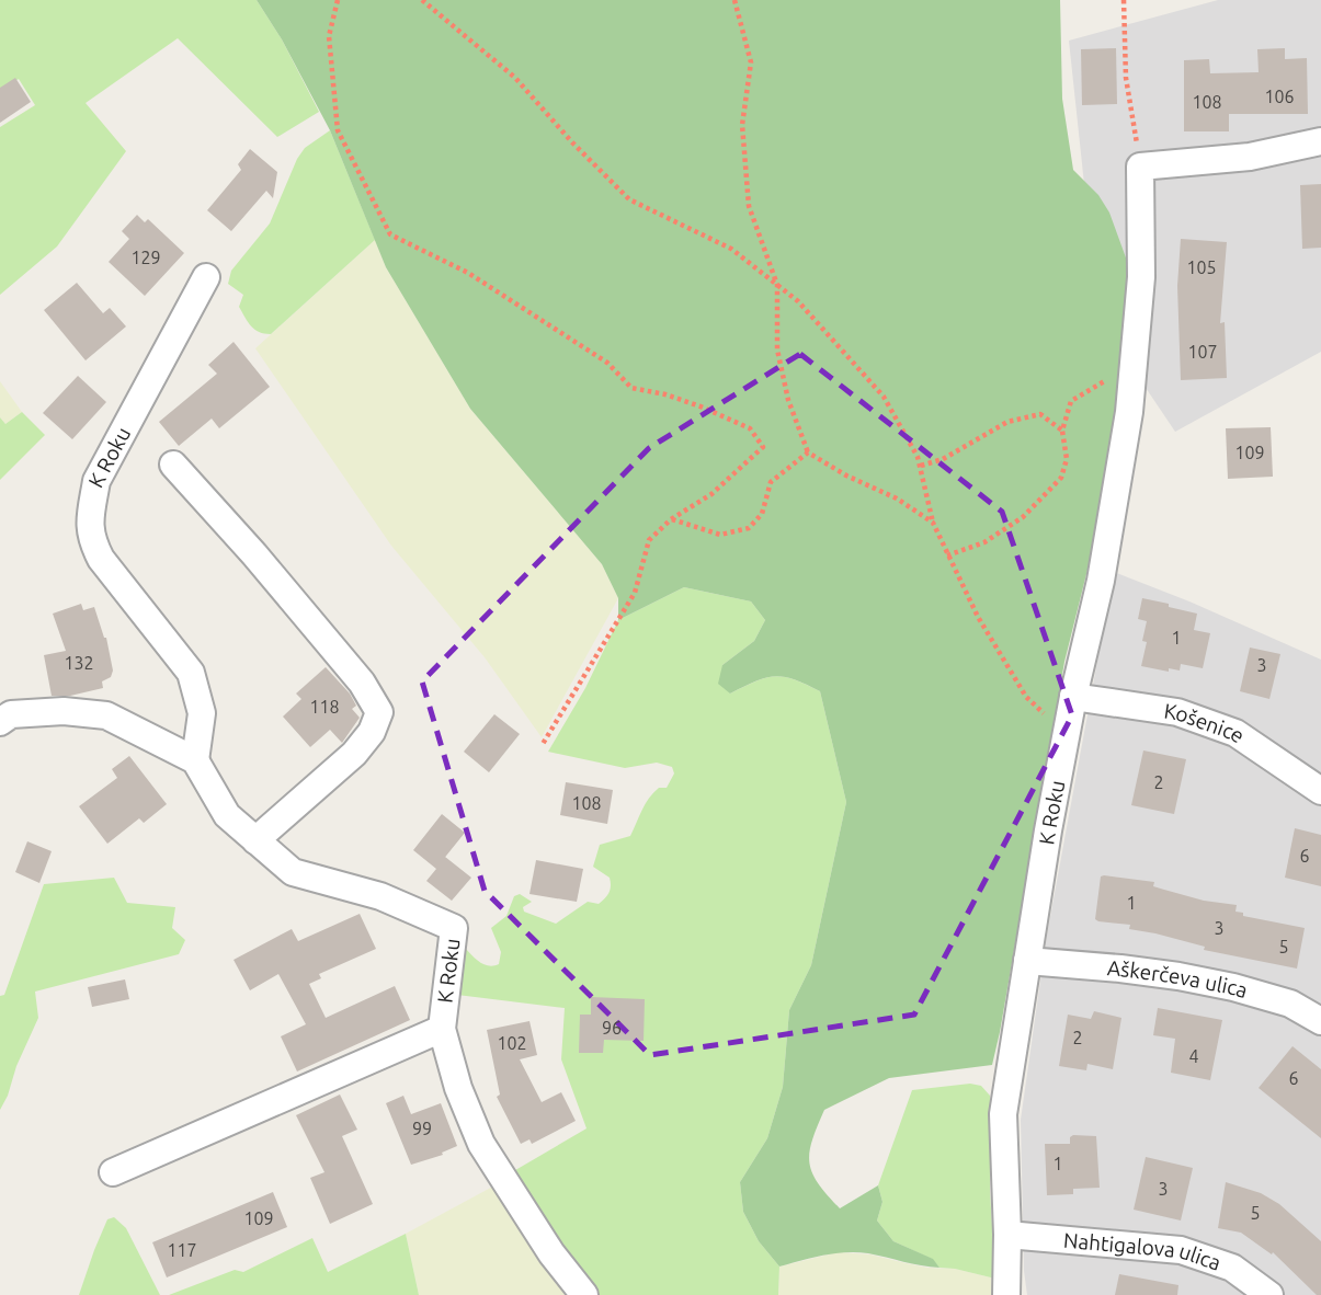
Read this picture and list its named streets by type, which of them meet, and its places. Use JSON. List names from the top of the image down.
{
  "streets": {
    "street": [
      "K Roku",
      "Košenice",
      "Aškerčeva ulica",
      "Nahtigalova ulica"
    ]
  },
  "crossings": [
    ["K Roku", "Košenice"],
    ["K Roku", "Aškerčeva ulica"],
    ["K Roku", "Nahtigalova ulica"]
  ],
  "house_numbers": [
    "106",
    "108",
    "129",
    "105",
    "107",
    "109",
    "1",
    "132",
    "3",
    "118",
    "2",
    "108",
    "6",
    "1",
    "3",
    "5",
    "96",
    "2",
    "102",
    "4",
    "6",
    "99",
    "1",
    "3",
    "5",
    "109",
    "117"
  ]
}
